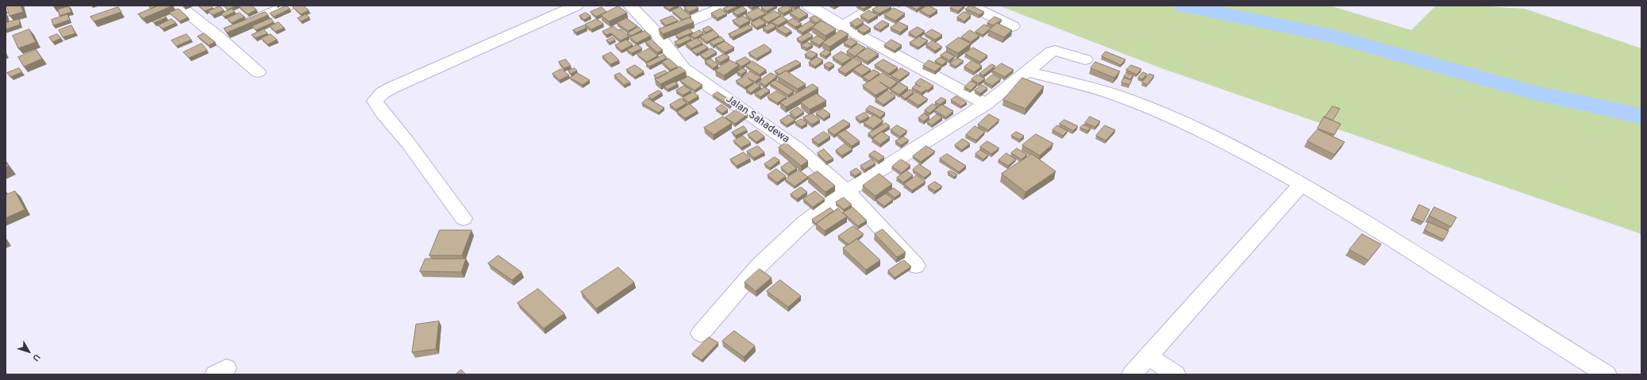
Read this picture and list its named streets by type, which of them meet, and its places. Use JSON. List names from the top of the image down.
{
  "streets": {
    "street": ["Jalan Sahadewa"]
  },
  "north": "bottom right"
}
